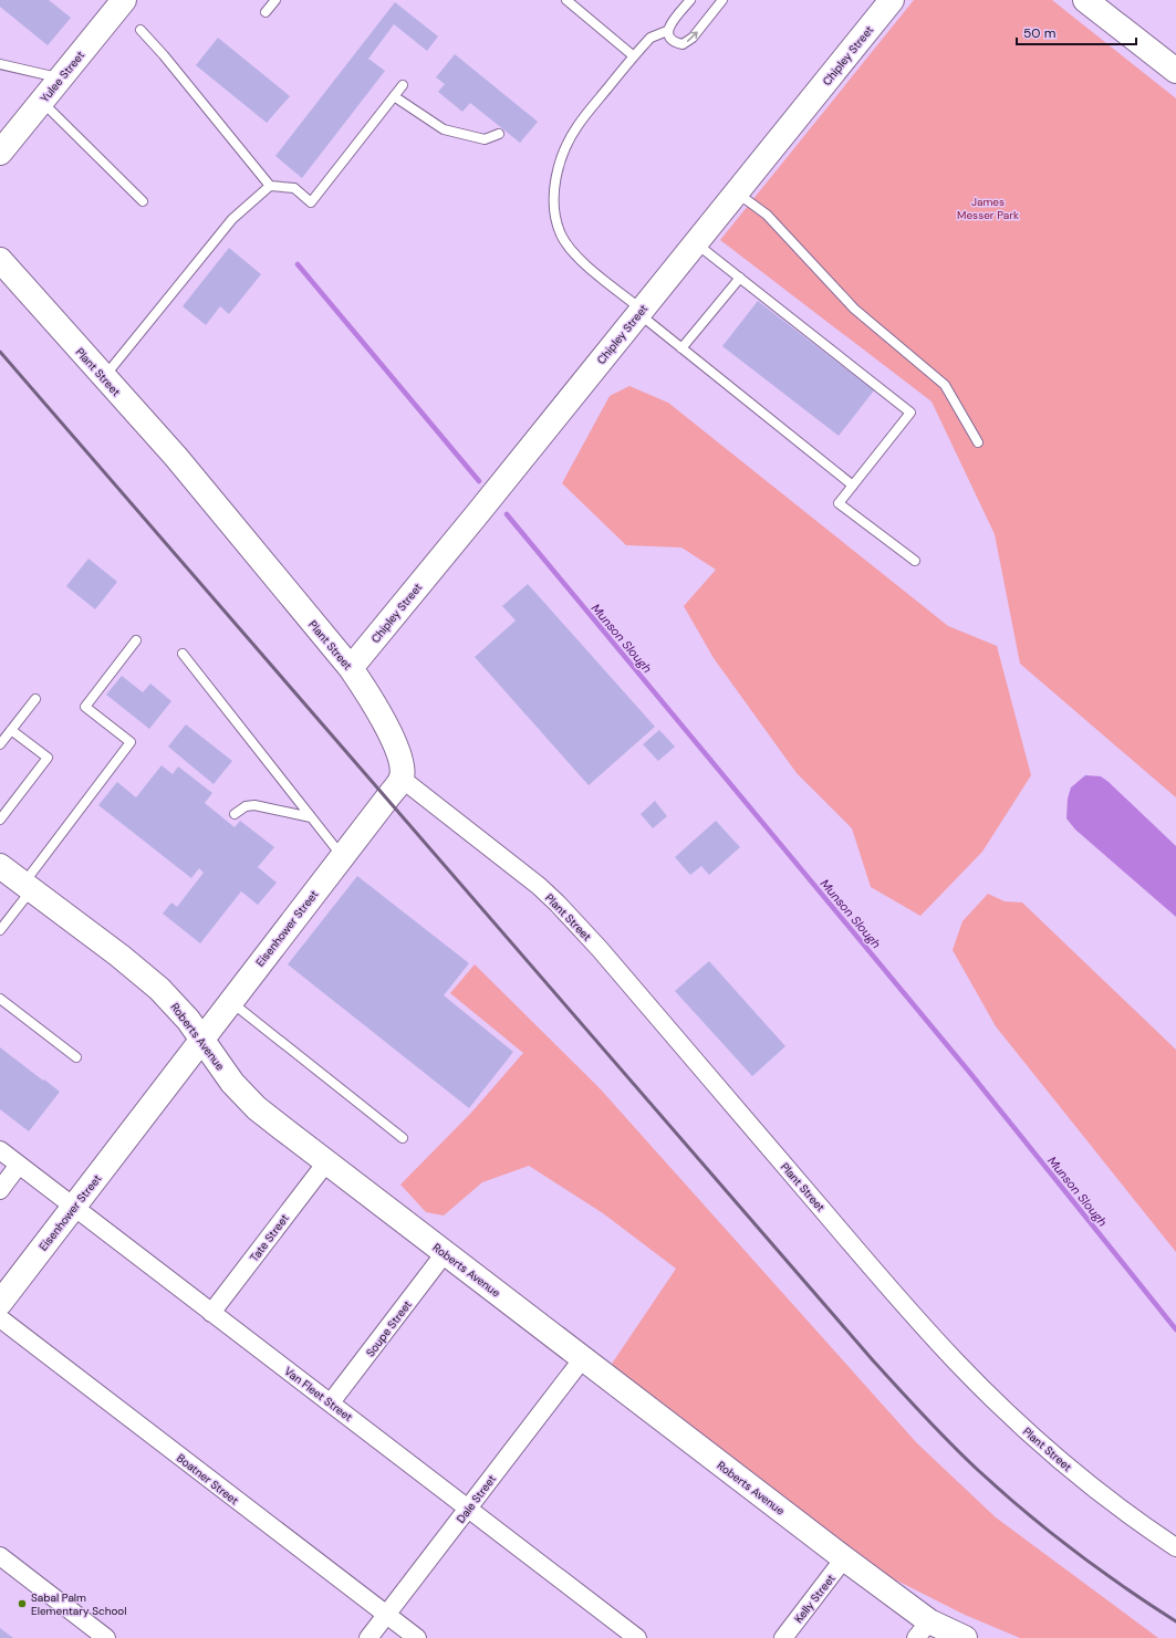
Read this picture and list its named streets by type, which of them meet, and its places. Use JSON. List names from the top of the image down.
{
  "streets": {
    "street": [
      "Chipley Street",
      "Yulee Street",
      "Plant Street",
      "Eisenhower Street",
      "Roberts Avenue",
      "Tate Street",
      "Soupe Street",
      "Van Fleet Street",
      "Boatner Street",
      "Dale Street",
      "Kelly Street"
    ]
  },
  "crossings": [
    ["Chipley Street", "Plant Street"],
    ["Plant Street", "Eisenhower Street"],
    ["Eisenhower Street", "Roberts Avenue"],
    ["Eisenhower Street", "Van Fleet Street"],
    ["Roberts Avenue", "Tate Street"],
    ["Roberts Avenue", "Soupe Street"],
    ["Roberts Avenue", "Dale Street"],
    ["Roberts Avenue", "Kelly Street"],
    ["Tate Street", "Van Fleet Street"],
    ["Soupe Street", "Van Fleet Street"],
    ["Van Fleet Street", "Dale Street"],
    ["Boatner Street", "Dale Street"]
  ],
  "water": ["Munson Slough"],
  "parks": ["James Messer Park"],
  "places": ["Sabal Palm Elementary School"],
  "scale_bar": "50 m"
}
